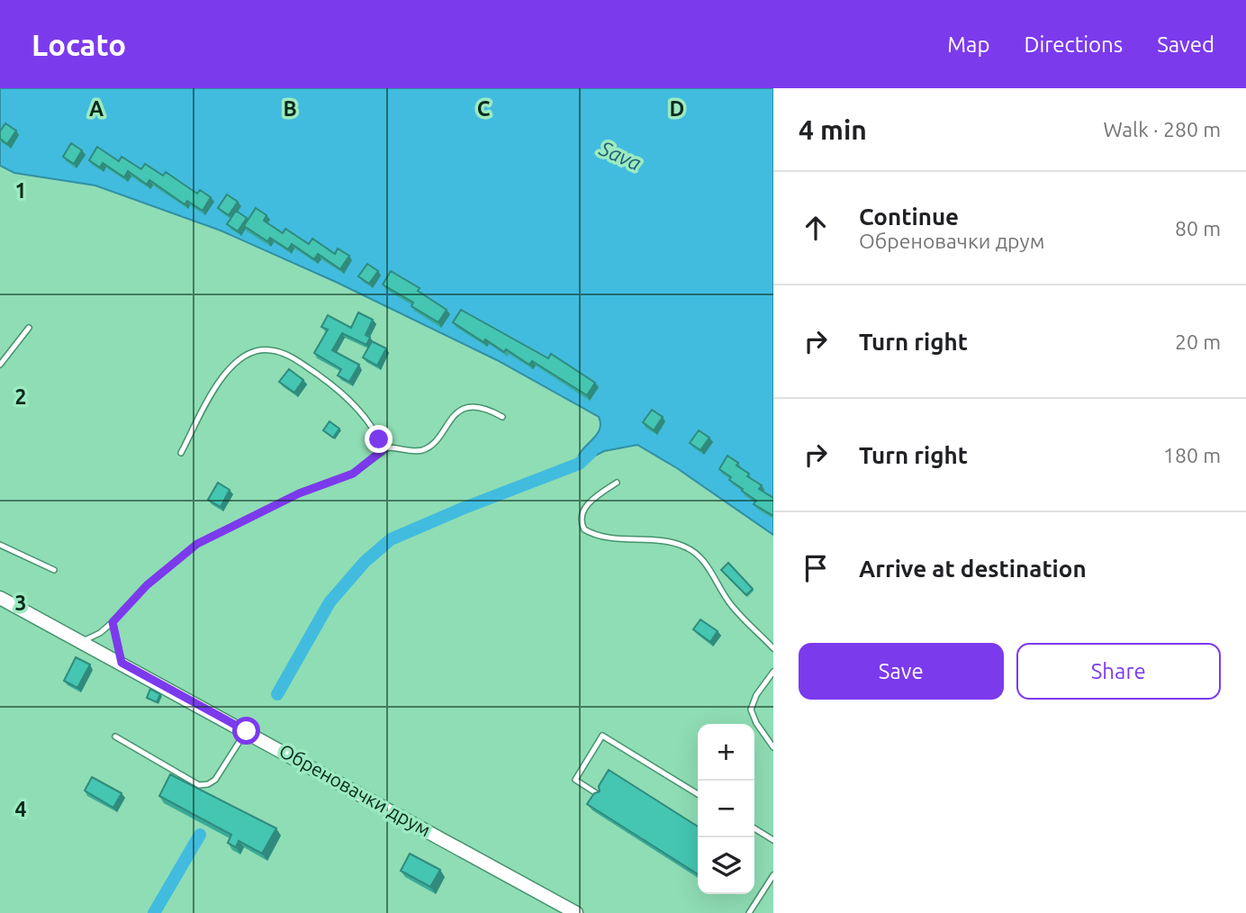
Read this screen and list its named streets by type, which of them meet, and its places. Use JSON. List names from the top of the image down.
{
  "streets": {
    "street": ["Обреновачки друм"]
  },
  "water": ["Sava"],
  "page": {
    "header": "Locato",
    "nav": ["Map", "Directions", "Saved"],
    "heading": ["4 min", "Walk · 280 m"],
    "list": [
      ["Continue", "Обреновачки друм", "80 m"],
      ["Turn right", "20 m"],
      ["Turn right", "180 m"],
      "Arrive at destination"
    ],
    "buttons": ["Save", "Share"],
    "map_buttons": ["+", "−"]
  },
  "grid": {
    "columns": [
      "A",
      "B",
      "C",
      "D"
    ],
    "rows": [
      "1",
      "2",
      "3",
      "4"
    ]
  }
}
